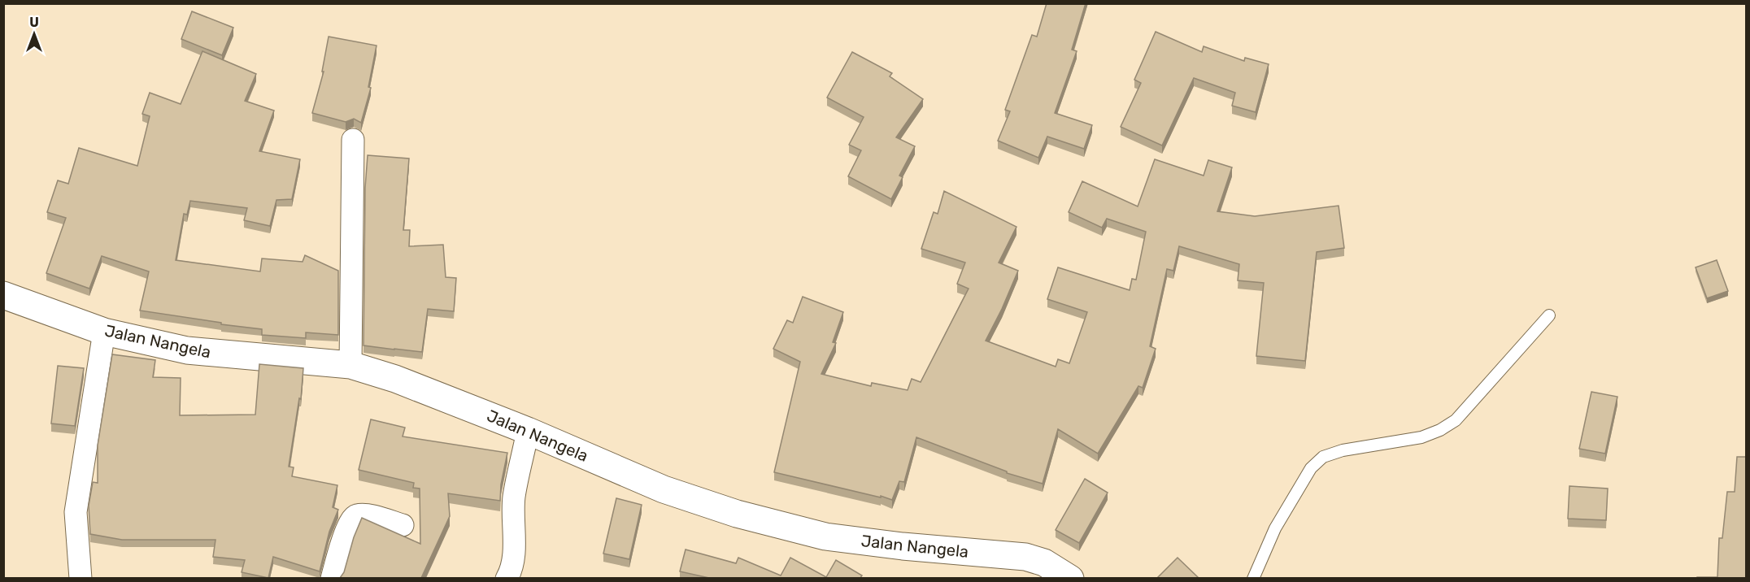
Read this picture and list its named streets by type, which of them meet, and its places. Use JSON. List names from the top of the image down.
{
  "streets": {
    "main road": ["Jalan Nangela"]
  },
  "north": "top"
}
